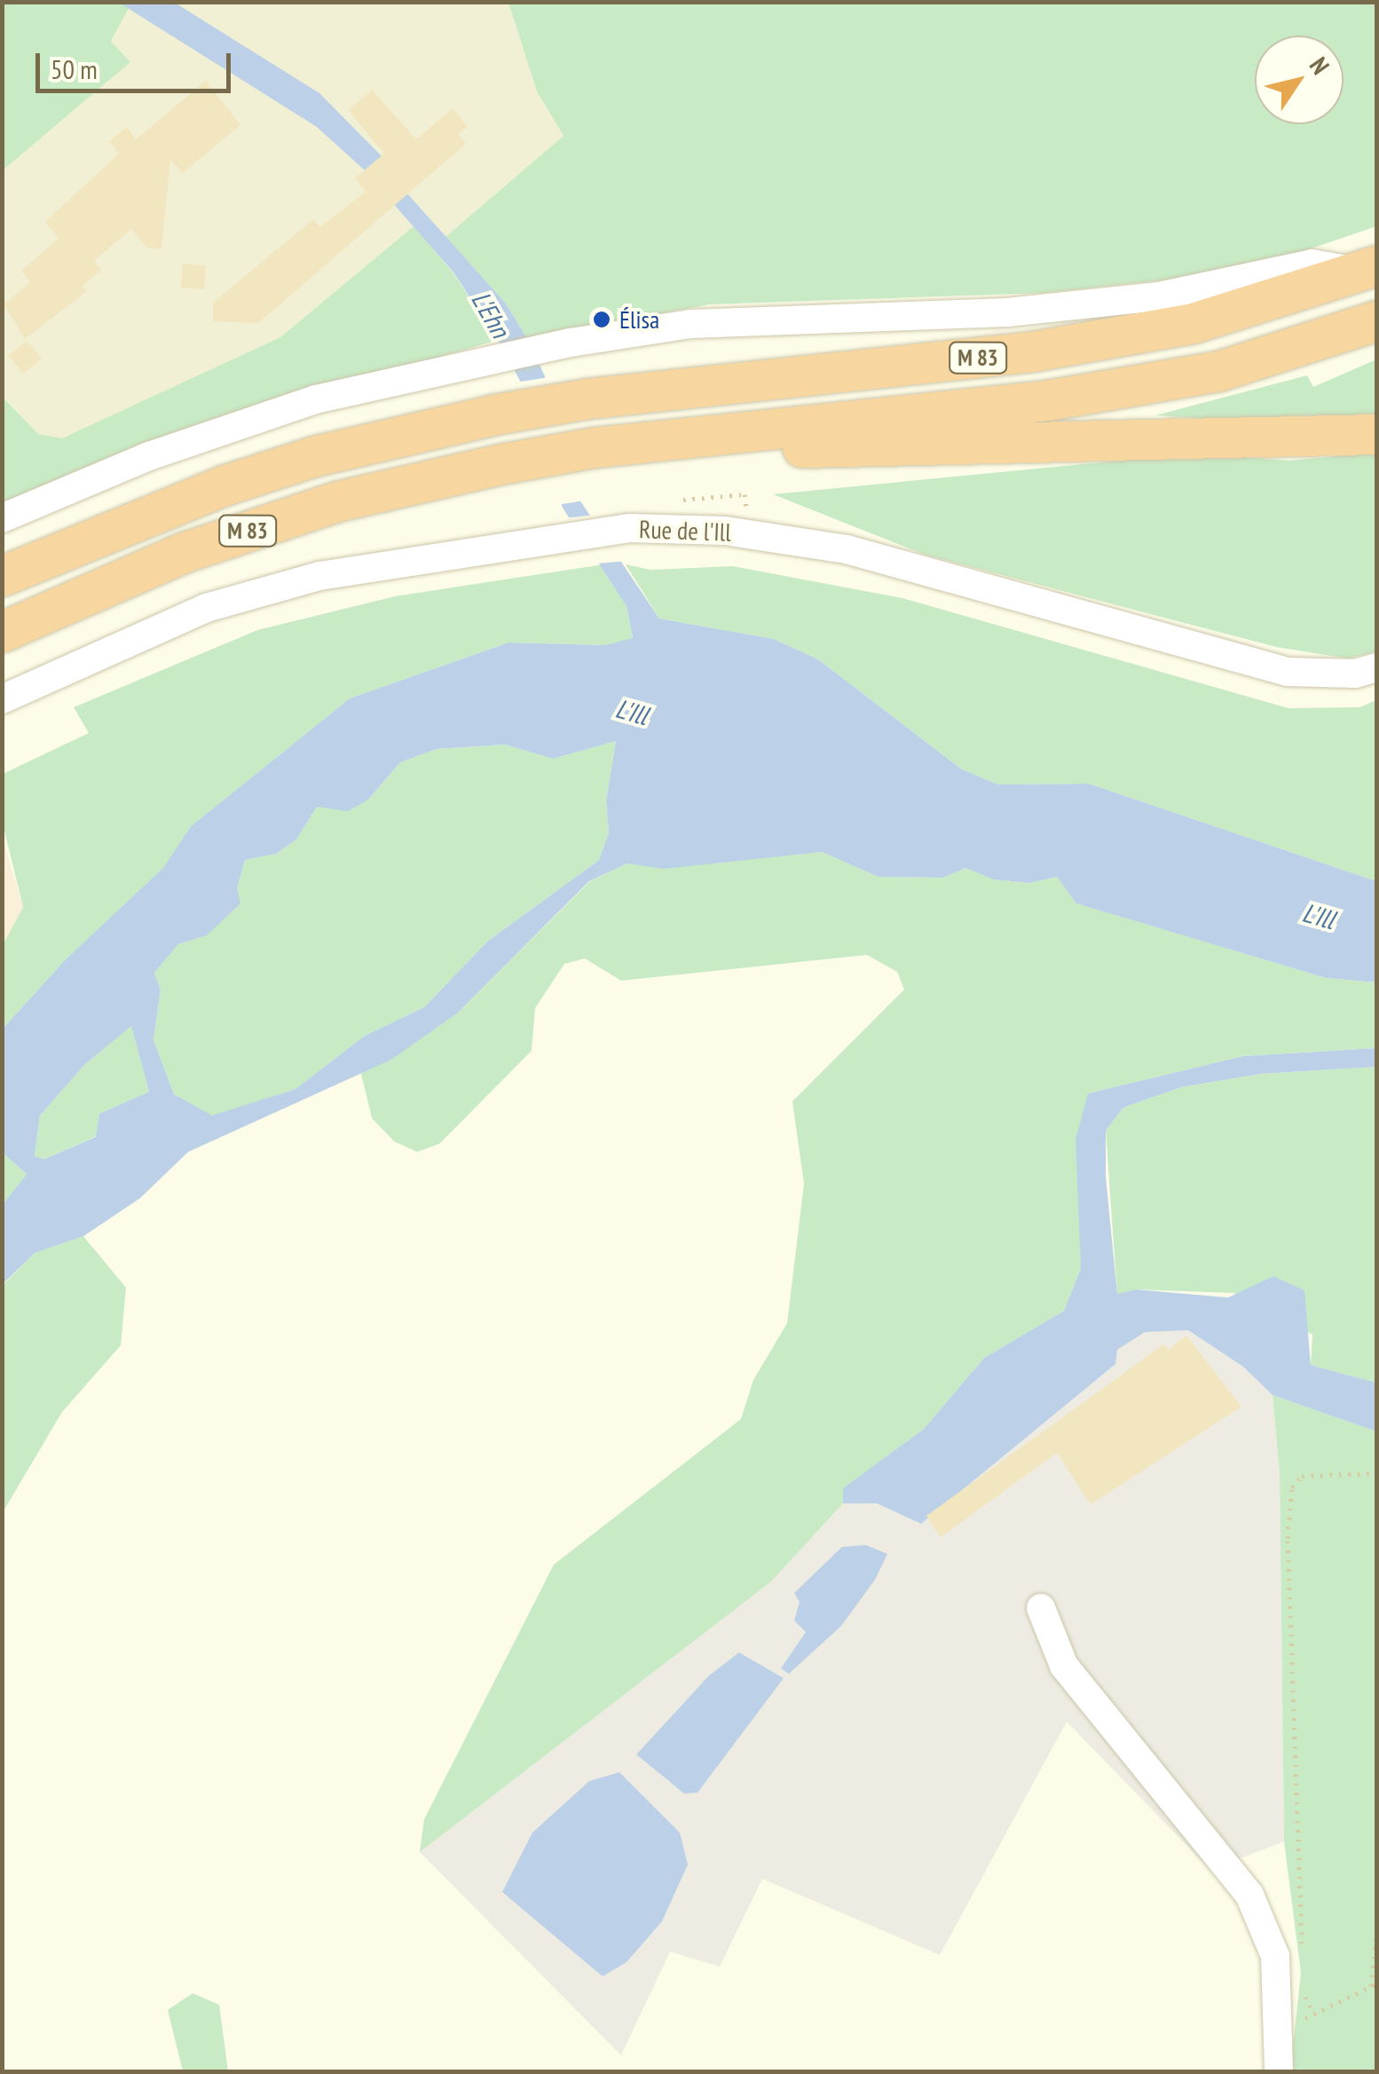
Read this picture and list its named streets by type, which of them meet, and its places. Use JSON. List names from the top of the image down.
{
  "streets": {
    "highway": ["M 83"],
    "street": ["Rue de l'Ill"]
  },
  "water": ["L'Ehn", "L'Ill"],
  "places": ["Élisa"],
  "scale_bar": "50 m",
  "north": "top right"
}
